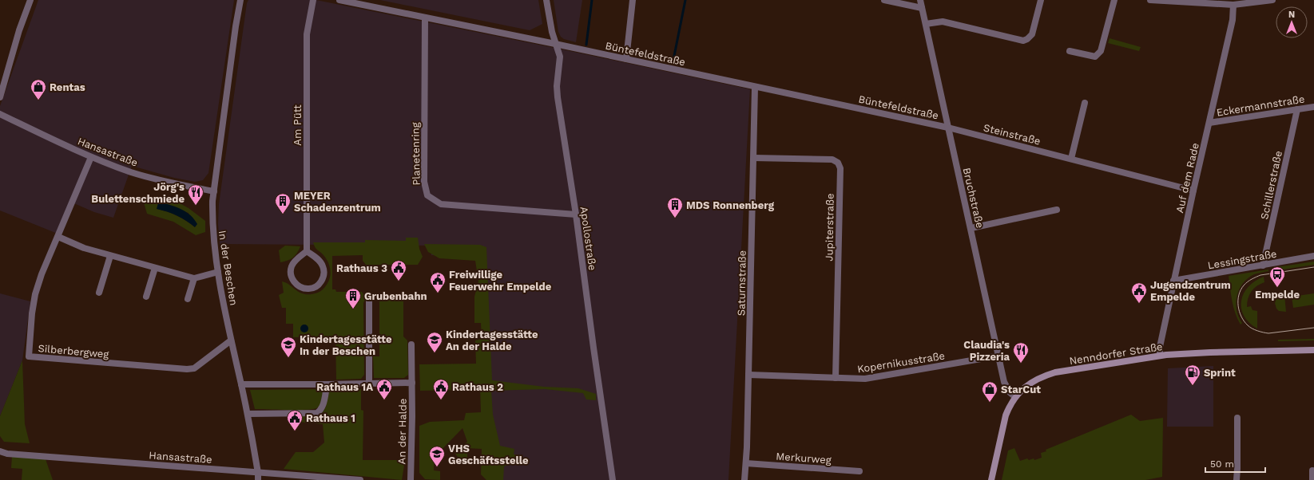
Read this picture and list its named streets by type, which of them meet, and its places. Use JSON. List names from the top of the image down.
{
  "streets": {
    "street": [
      "Büntefeldstraße",
      "Eckermannstraße",
      "Am Pütt",
      "Steinstraße",
      "Hansastraße",
      "Planetenring",
      "Auf dem Rade",
      "Schillerstraße",
      "Bruchstraße",
      "Jupiterstraße",
      "Apollostraße",
      "Lessingstraße",
      "In der Beschen",
      "Saturnstraße",
      "Silberbergweg",
      "Nenndorfer Straße",
      "Kopernikusstraße",
      "An der Halde",
      "Merkurweg"
    ]
  },
  "crossings": [
    ["Büntefeldstraße", "Steinstraße"],
    ["Büntefeldstraße", "Planetenring"],
    ["Büntefeldstraße", "Bruchstraße"],
    ["Büntefeldstraße", "Apollostraße"],
    ["Büntefeldstraße", "Saturnstraße"],
    ["Eckermannstraße", "Auf dem Rade"],
    ["Eckermannstraße", "Schillerstraße"],
    ["Steinstraße", "Auf dem Rade"],
    ["Steinstraße", "Bruchstraße"],
    ["Hansastraße", "In der Beschen"],
    ["Hansastraße", "Silberbergweg"],
    ["Planetenring", "Apollostraße"],
    ["Auf dem Rade", "Lessingstraße"],
    ["Auf dem Rade", "Nenndorfer Straße"],
    ["Schillerstraße", "Lessingstraße"],
    ["Bruchstraße", "Nenndorfer Straße"],
    ["Bruchstraße", "Kopernikusstraße"],
    ["Jupiterstraße", "Saturnstraße"],
    ["Jupiterstraße", "Kopernikusstraße"],
    ["In der Beschen", "Silberbergweg"],
    ["In der Beschen", "An der Halde"],
    ["Saturnstraße", "Kopernikusstraße"],
    ["Saturnstraße", "Merkurweg"]
  ],
  "places": {
    "shop": ["Rentas", "StarCut"],
    "restaurant": ["Jörg's Bulettenschmiede", "Claudia's Pizzeria"],
    "building": ["MEYER Schadenzentrum", "MDS Ronnenberg", "Grubenbahn"],
    "public building": [
      "Rathaus 3",
      "Freiwillige Feuerwehr Empelde",
      "Jugendzentrum Empelde",
      "Rathaus 1A",
      "Rathaus 2",
      "Rathaus 1"
    ],
    "bus stop": ["Empelde"],
    "school or university": ["Kindertagesstätte An der Halde", "Kindertagesstätte In der Beschen", "VHS Geschäftsstelle"],
    "fuel station": ["Sprint"]
  },
  "scale_bar": "50 m",
  "north": "top"
}
